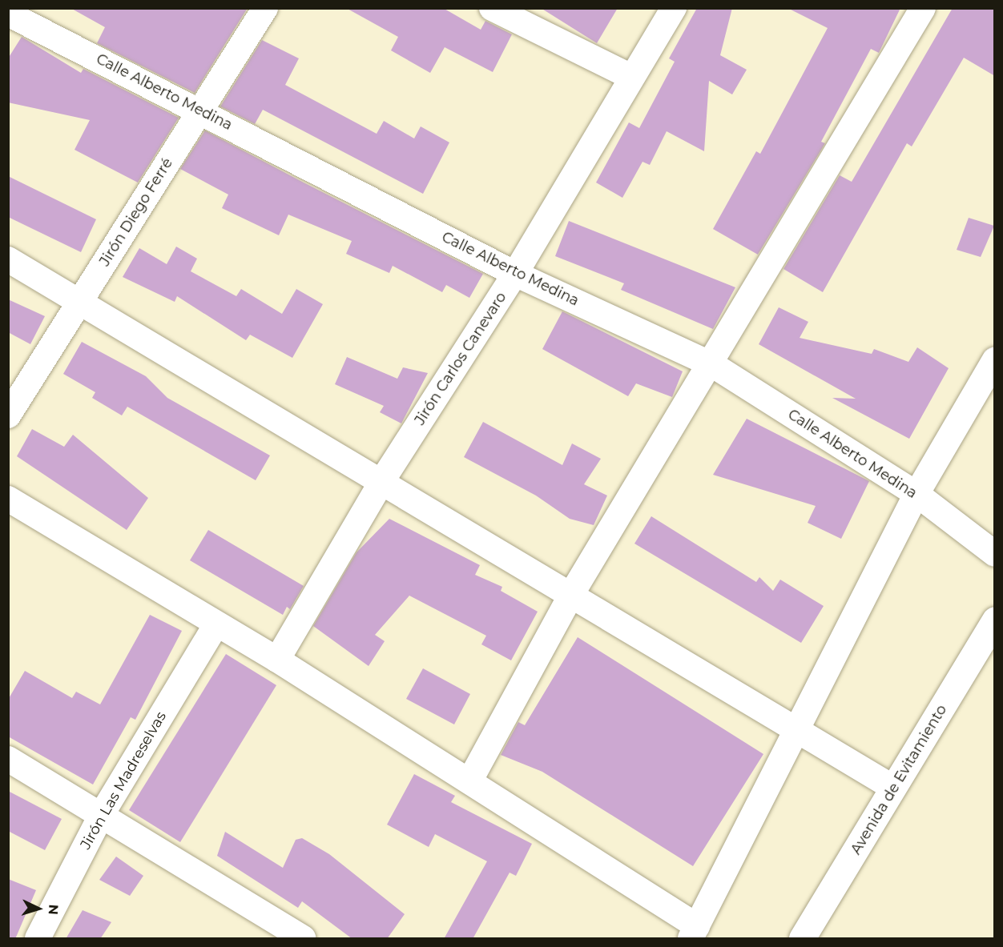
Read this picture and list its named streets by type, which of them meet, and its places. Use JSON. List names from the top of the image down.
{
  "streets": {
    "street": [
      "Calle Alberto Medina",
      "Jirón Diego Ferré",
      "Jirón Carlos Canevaro",
      "Avenida de Evitamiento",
      "Jirón Las Madreselvas"
    ]
  },
  "crossings": [
    ["Calle Alberto Medina", "Jirón Diego Ferré"],
    ["Calle Alberto Medina", "Jirón Carlos Canevaro"]
  ],
  "north": "right"
}
